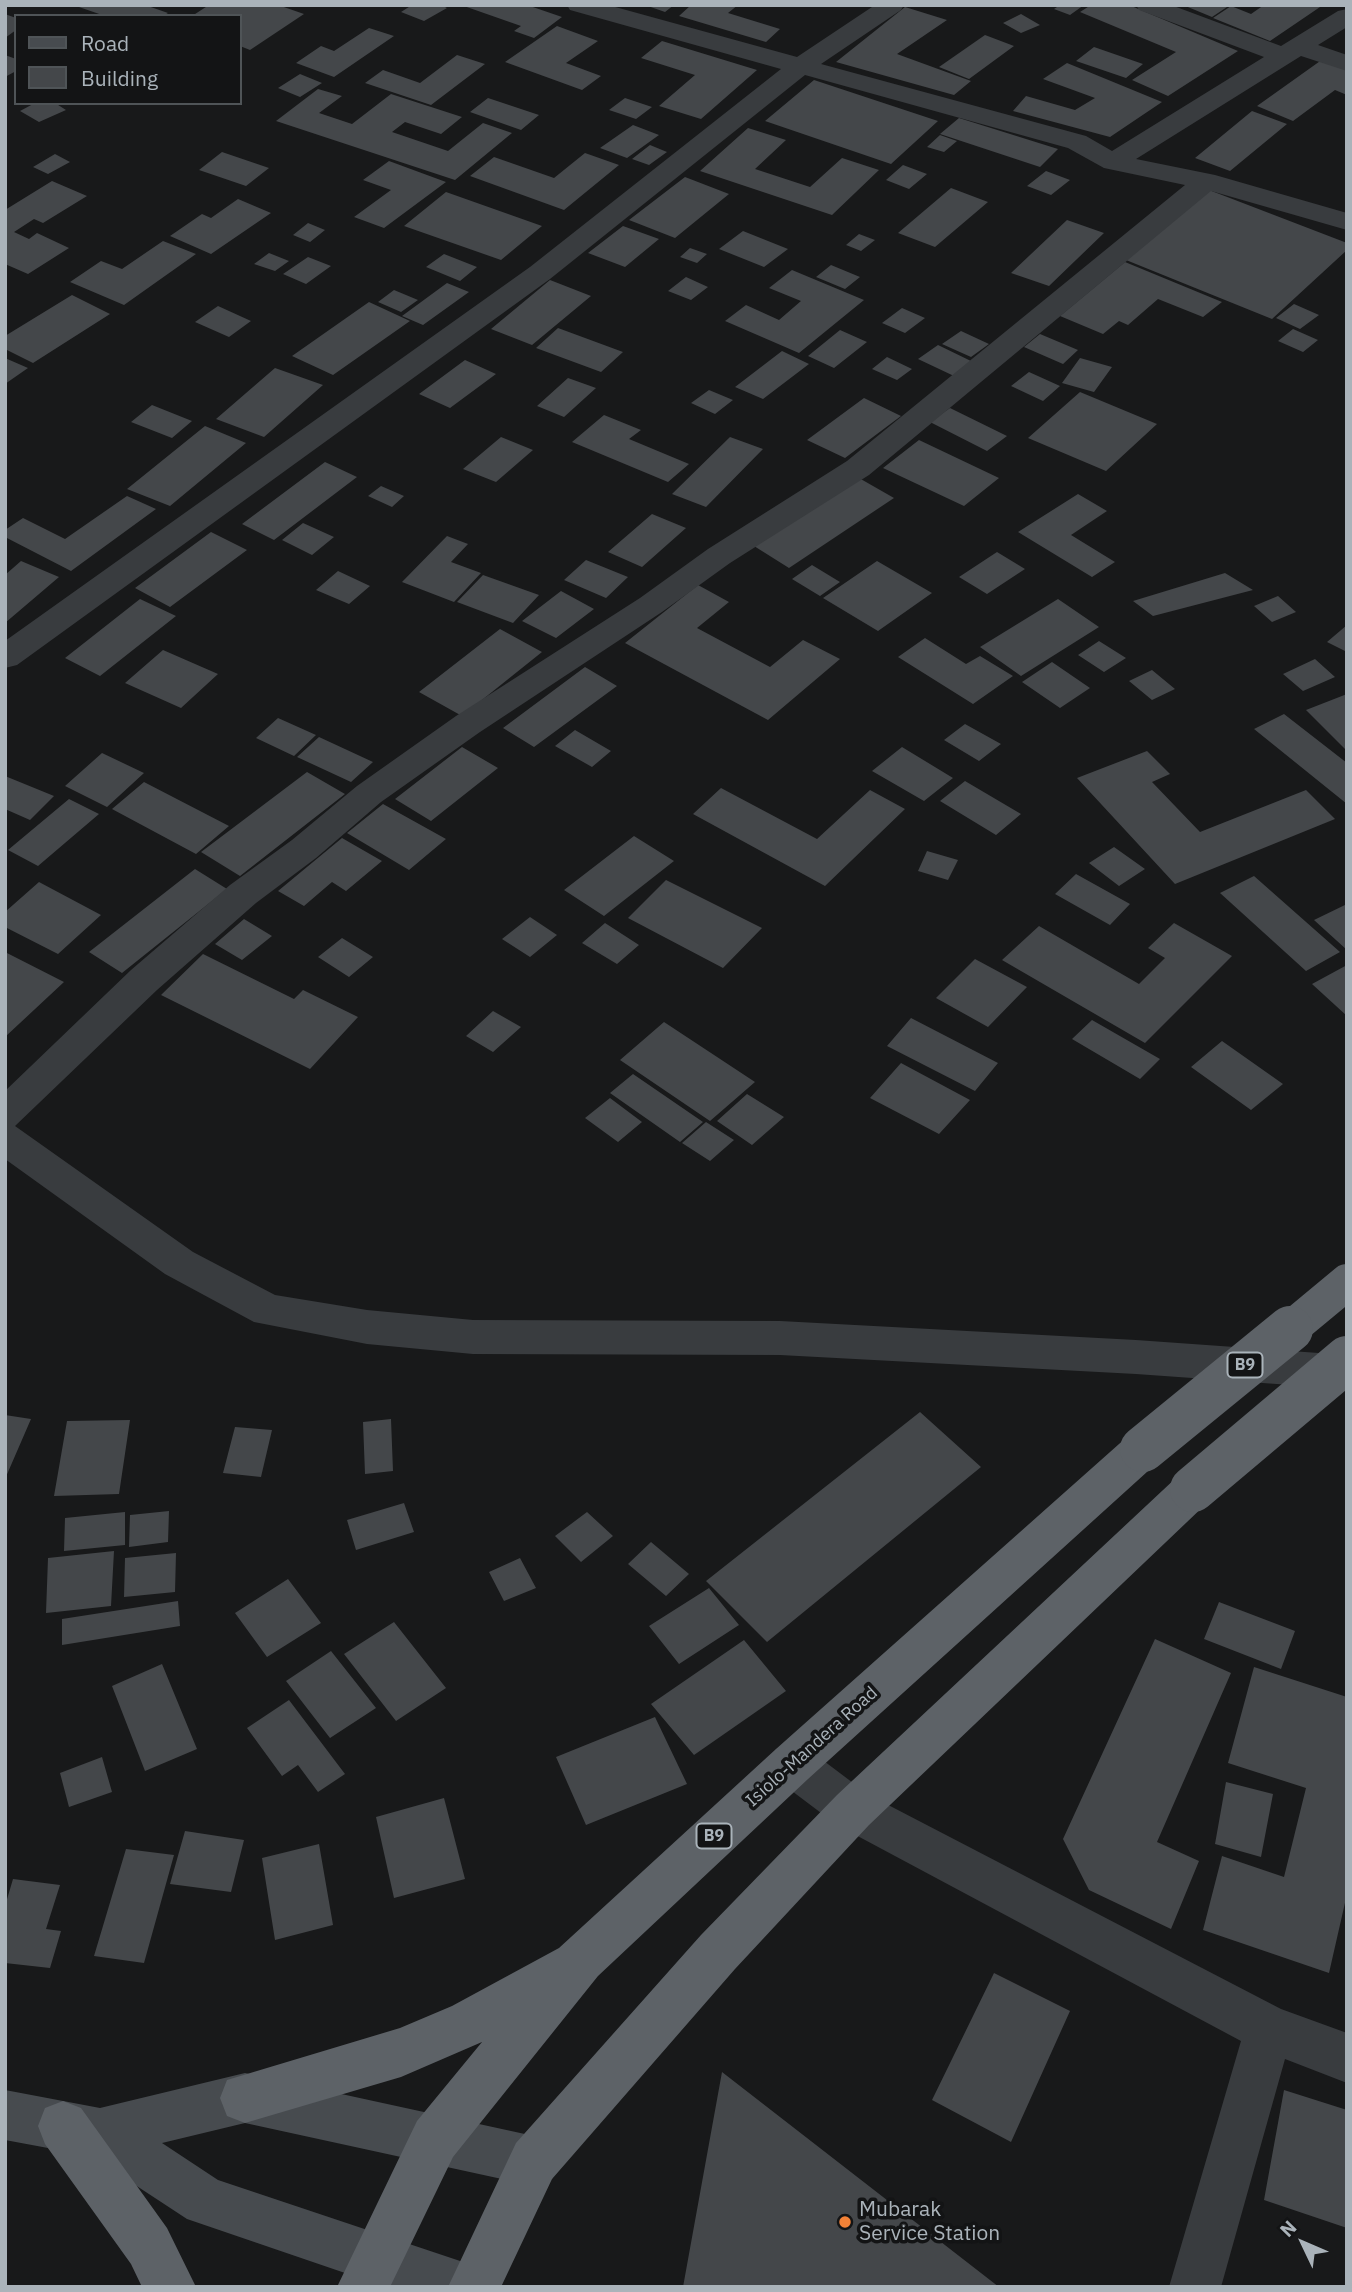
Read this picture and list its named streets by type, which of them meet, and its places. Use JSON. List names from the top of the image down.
{
  "streets": {
    "highway": ["B9", "Isiolo-Mandera Road"]
  },
  "places": ["Mubarak Service Station"],
  "legend": ["Road", "Building"],
  "north": "top left"
}
